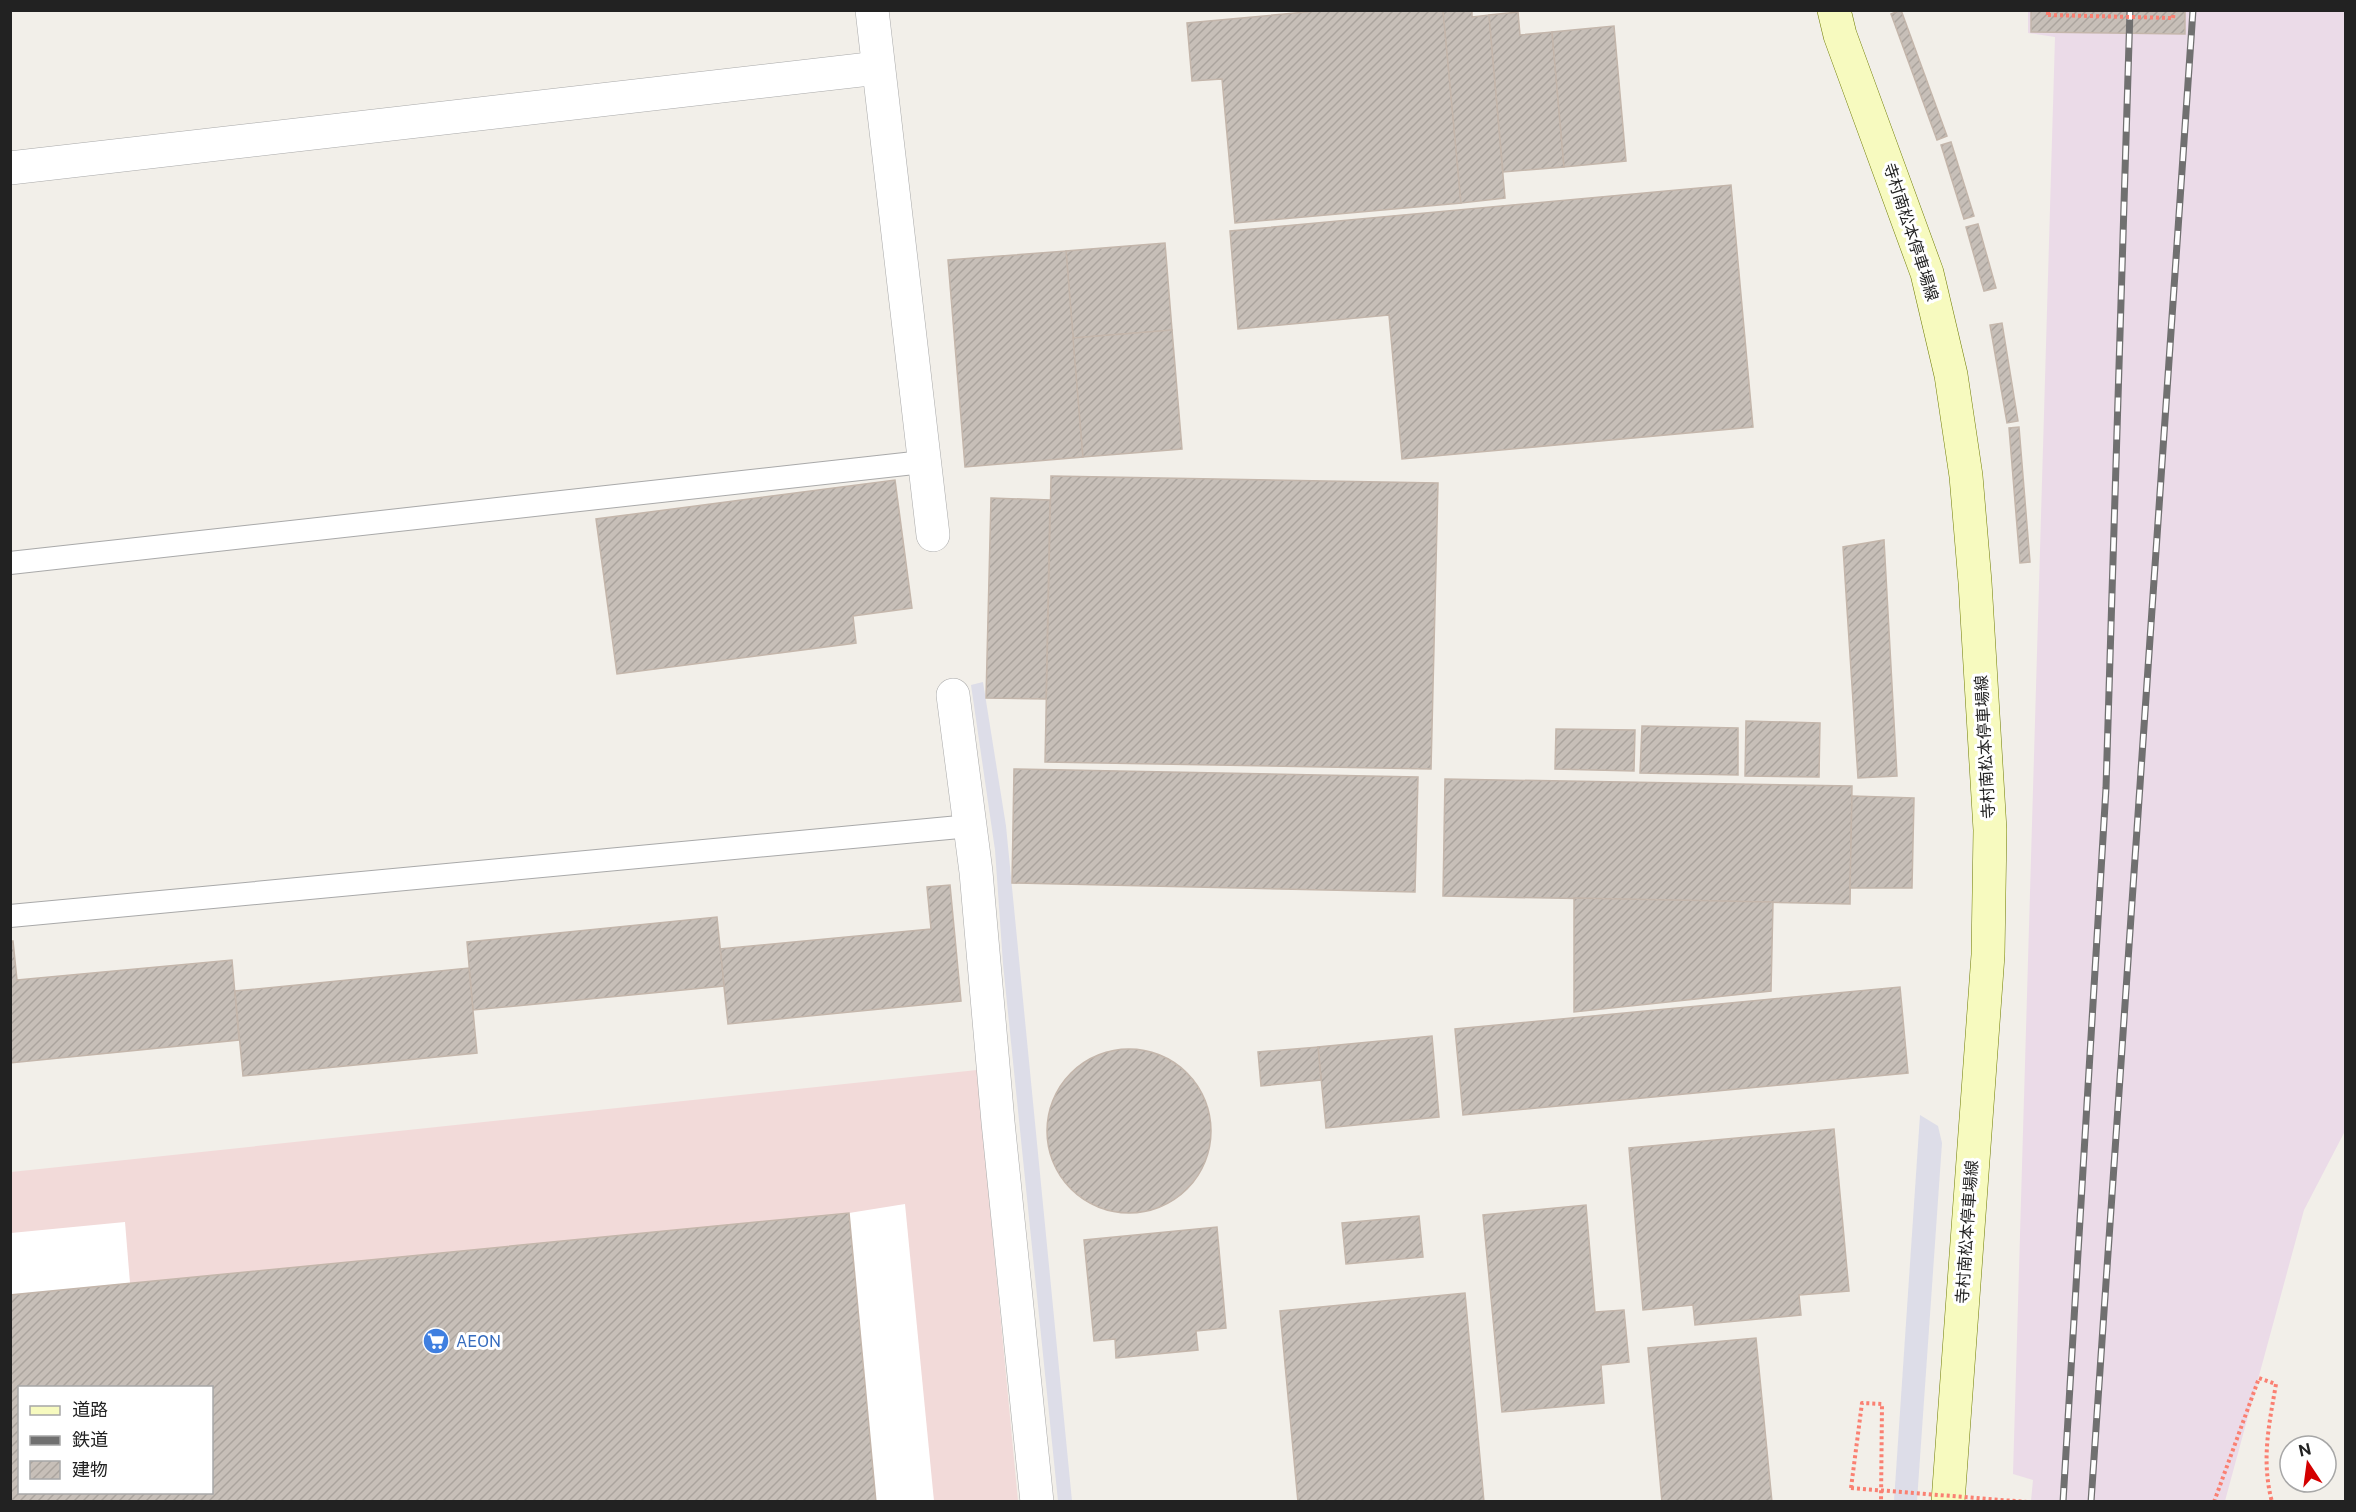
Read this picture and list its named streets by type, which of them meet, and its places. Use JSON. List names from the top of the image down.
{
  "streets": {
    "main road": ["寺村南松本停車場線"]
  },
  "places": {
    "supermarket": ["AEON"]
  },
  "legend": ["道路", "鉄道", "建物"],
  "north": "top"
}
